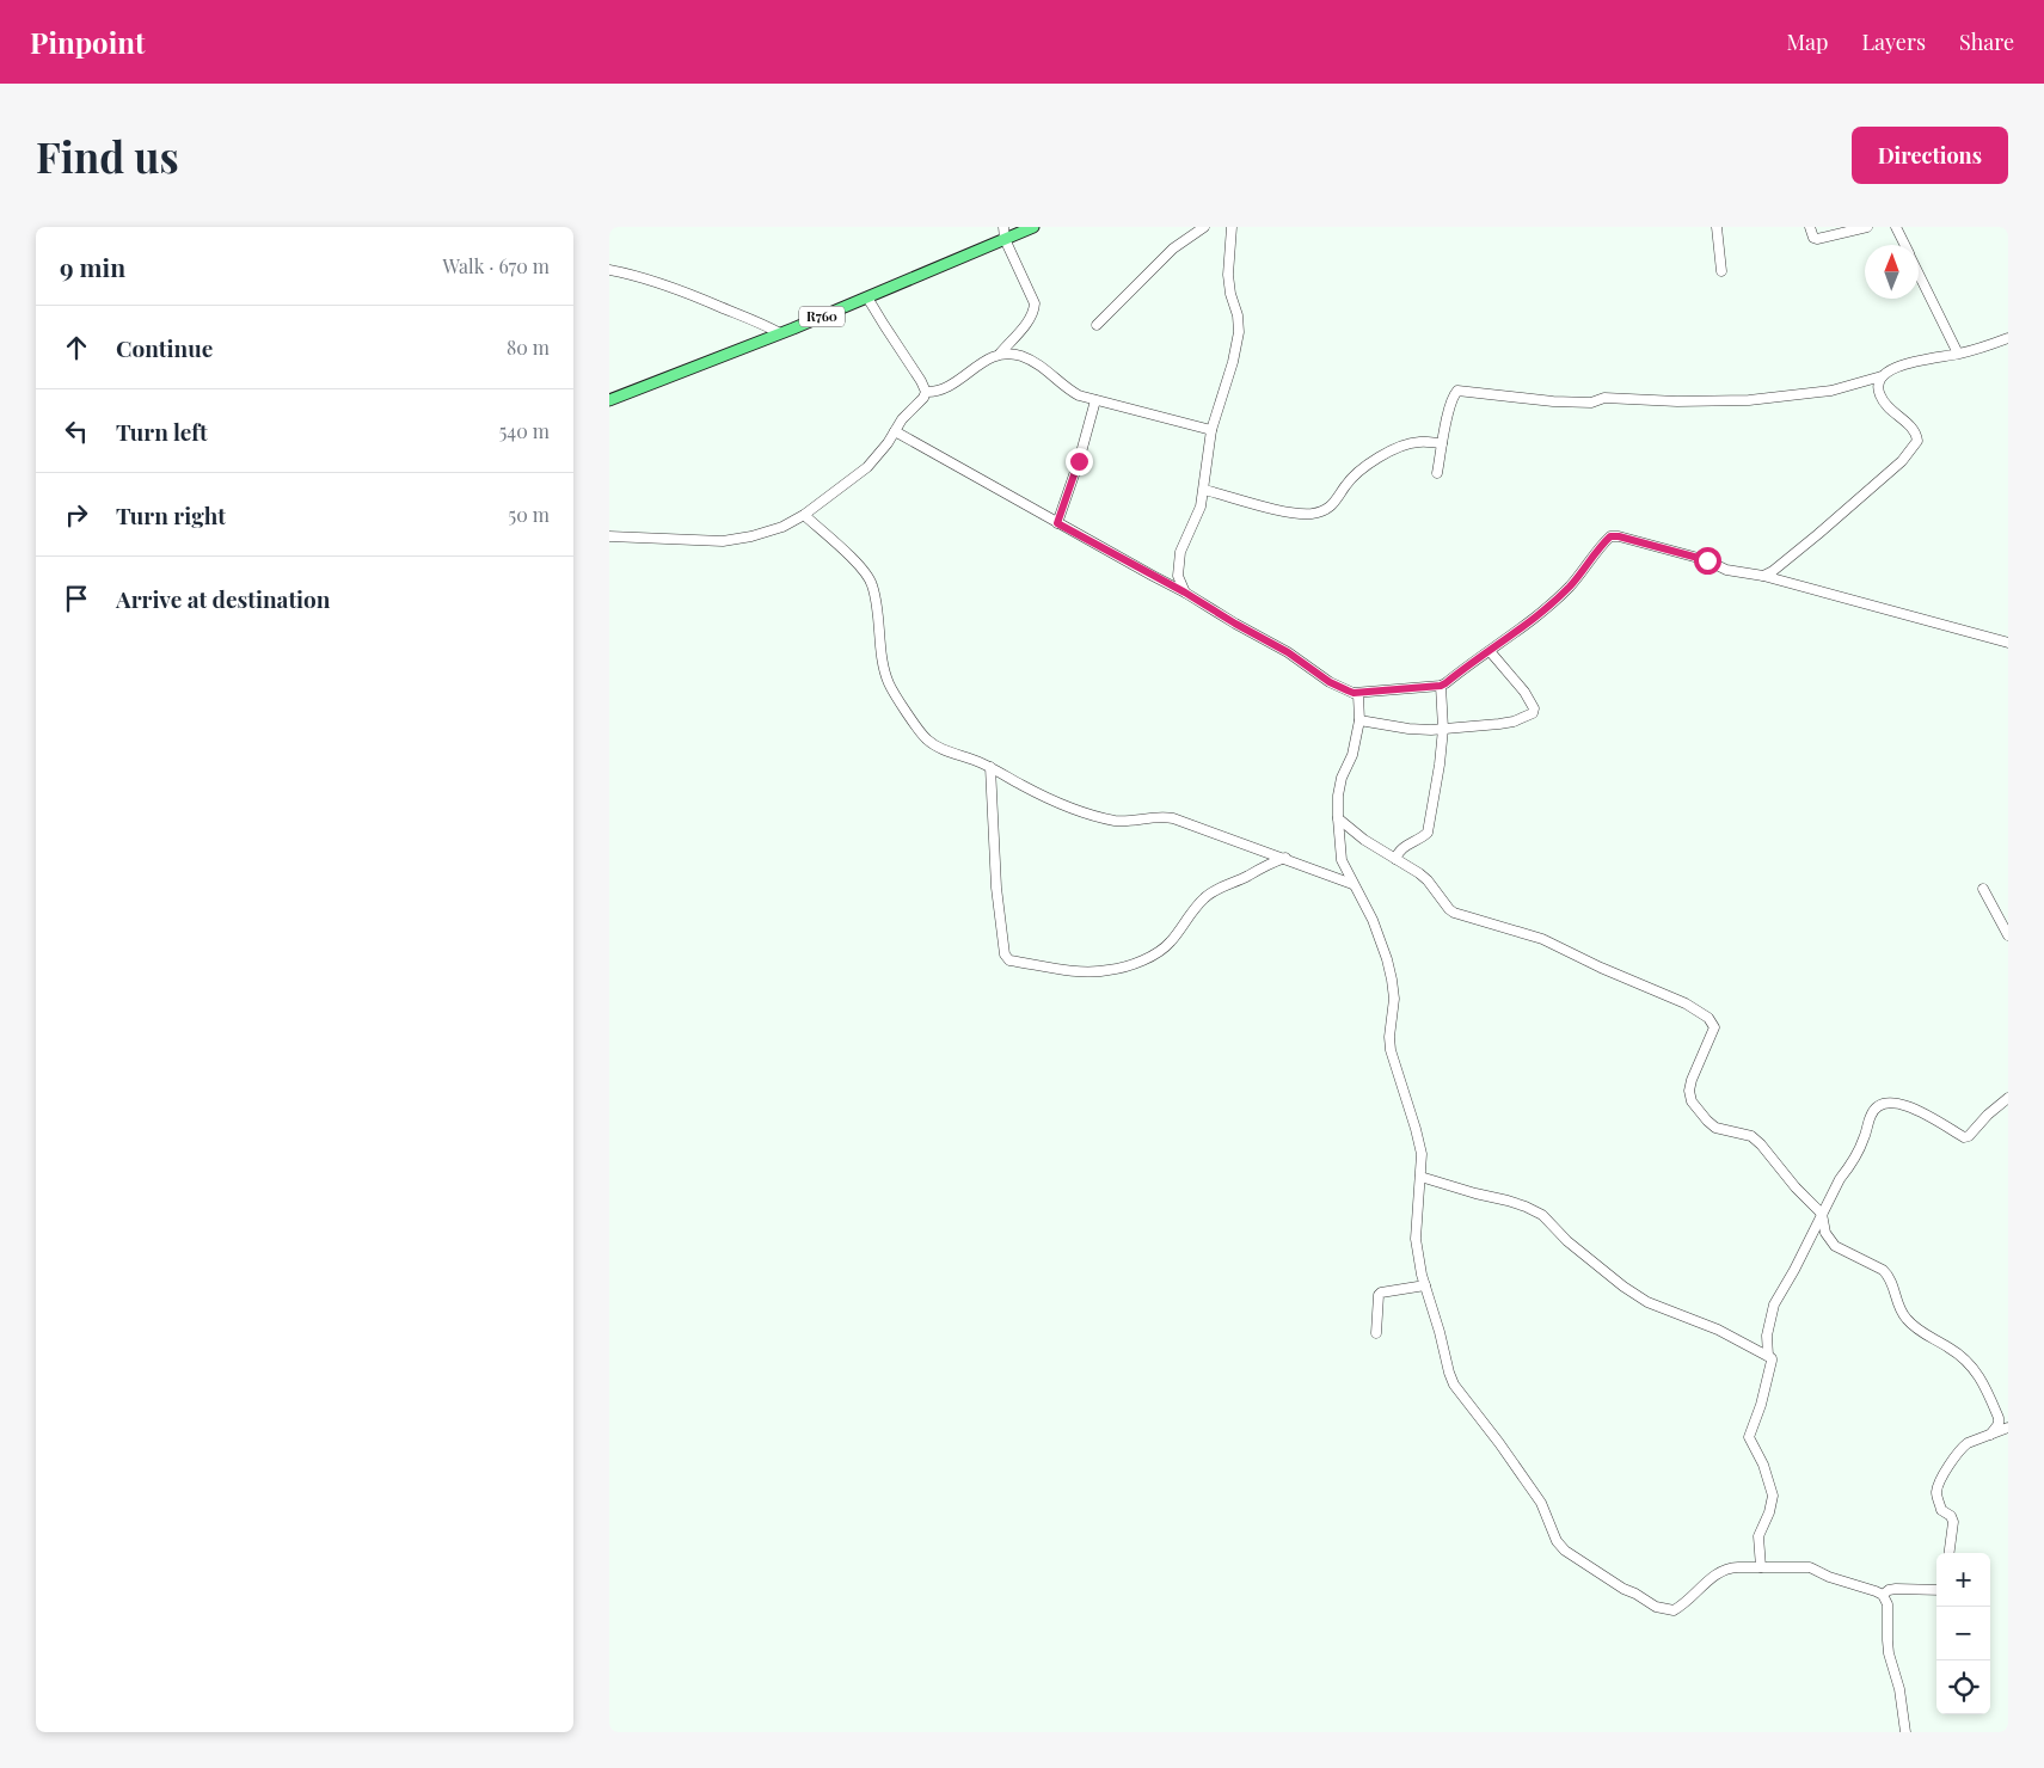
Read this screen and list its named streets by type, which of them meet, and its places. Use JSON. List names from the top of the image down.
{
  "streets": {
    "main road": ["R760"]
  },
  "north": "top",
  "page": {
    "header": "Pinpoint",
    "nav": ["Map", "Layers", "Share"],
    "buttons": "Directions",
    "title": "Find us",
    "heading": ["9 min", "Walk · 670 m"],
    "list": [
      ["Continue", "80 m"],
      ["Turn left", "540 m"],
      ["Turn right", "50 m"],
      "Arrive at destination"
    ],
    "map_buttons": ["+", "−"]
  }
}
